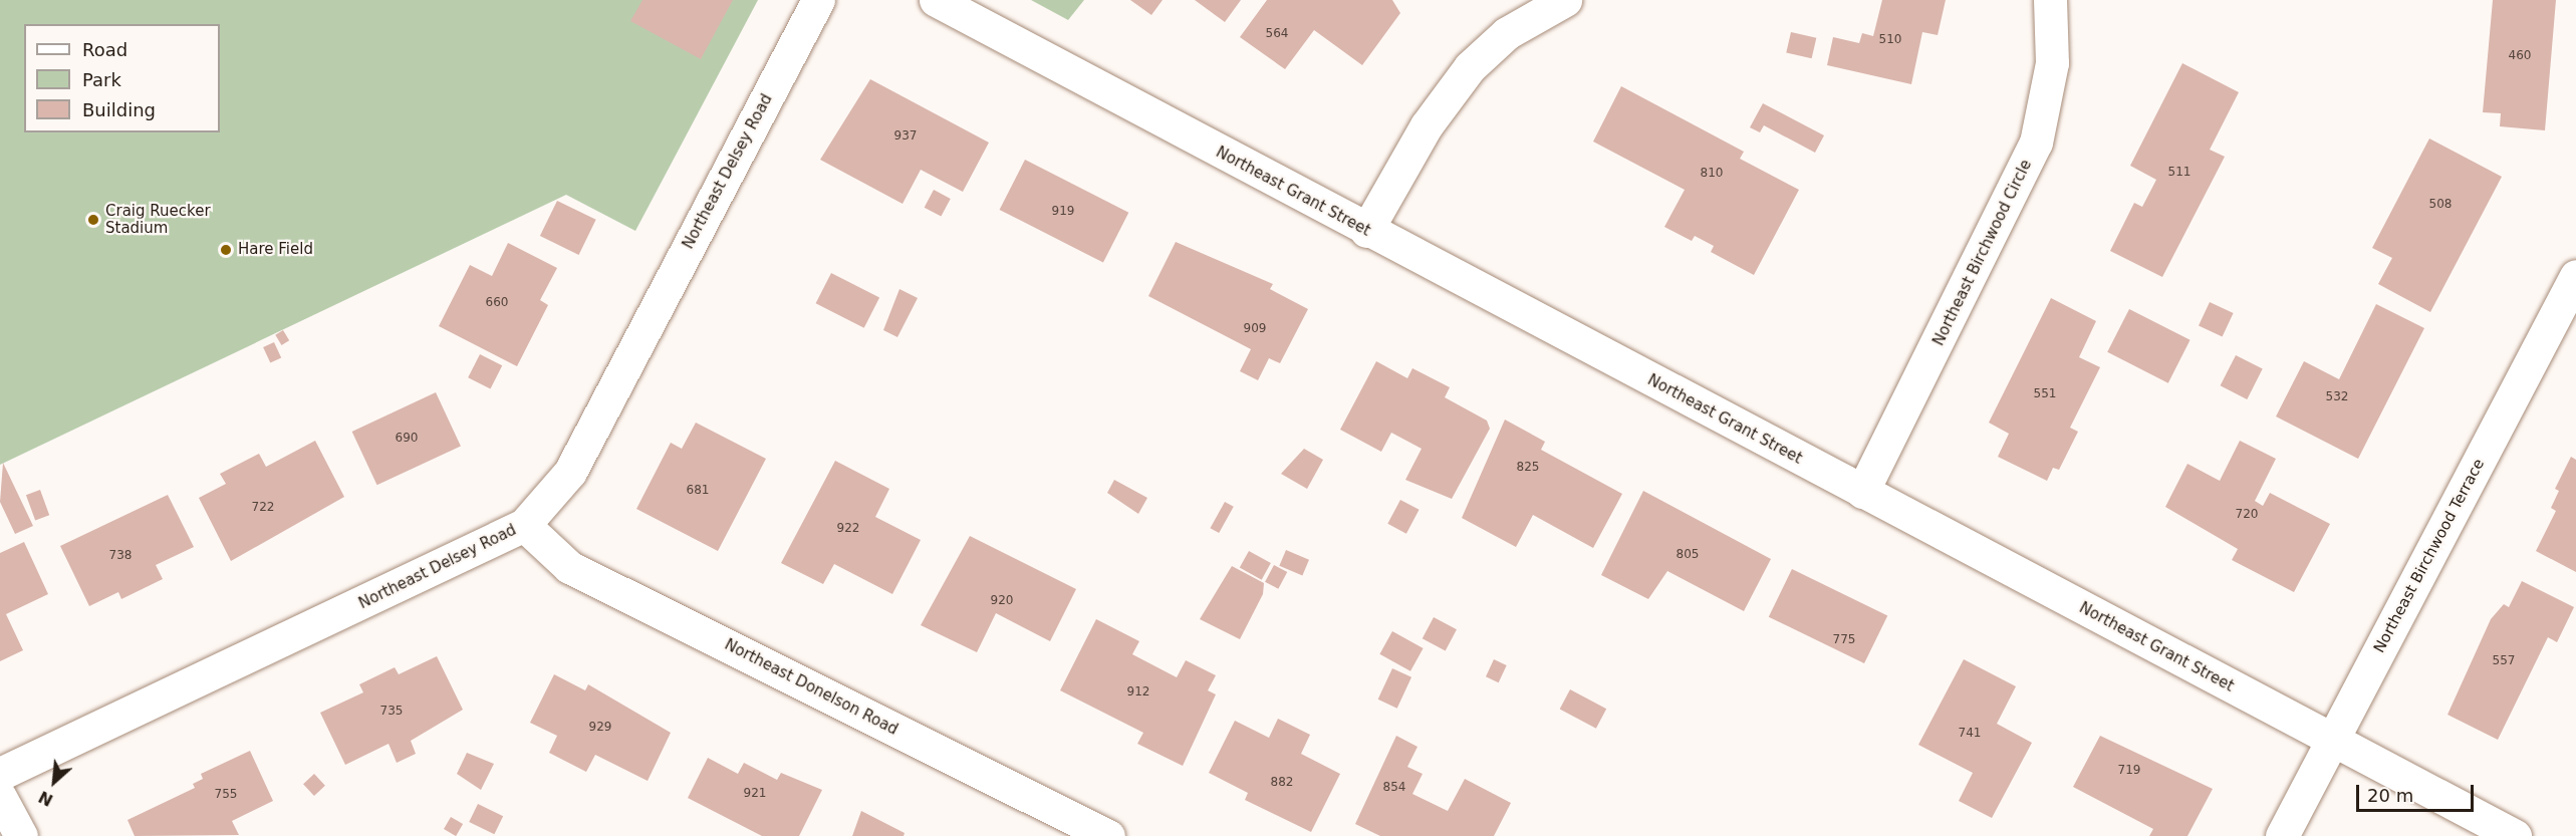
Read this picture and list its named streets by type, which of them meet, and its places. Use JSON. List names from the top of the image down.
{
  "streets": {
    "street": [
      "Northeast Delsey Road",
      "Northeast Grant Street",
      "Northeast Birchwood Circle",
      "Northeast Birchwood Terrace",
      "Northeast Donelson Road"
    ]
  },
  "crossings": [
    ["Northeast Delsey Road", "Northeast Donelson Road"],
    ["Northeast Grant Street", "Northeast Birchwood Circle"],
    ["Northeast Grant Street", "Northeast Birchwood Terrace"]
  ],
  "places": ["Craig Ruecker Stadium", "Hare Field"],
  "house_numbers": [
    "564",
    "510",
    "460",
    "937",
    "511",
    "810",
    "508",
    "919",
    "660",
    "909",
    "551",
    "532",
    "690",
    "825",
    "681",
    "722",
    "720",
    "922",
    "805",
    "738",
    "920",
    "775",
    "557",
    "912",
    "735",
    "929",
    "741",
    "719",
    "882",
    "854",
    "921",
    "755"
  ],
  "legend": ["Road", "Park", "Building"],
  "scale_bar": "20 m",
  "north": "bottom left"
}
